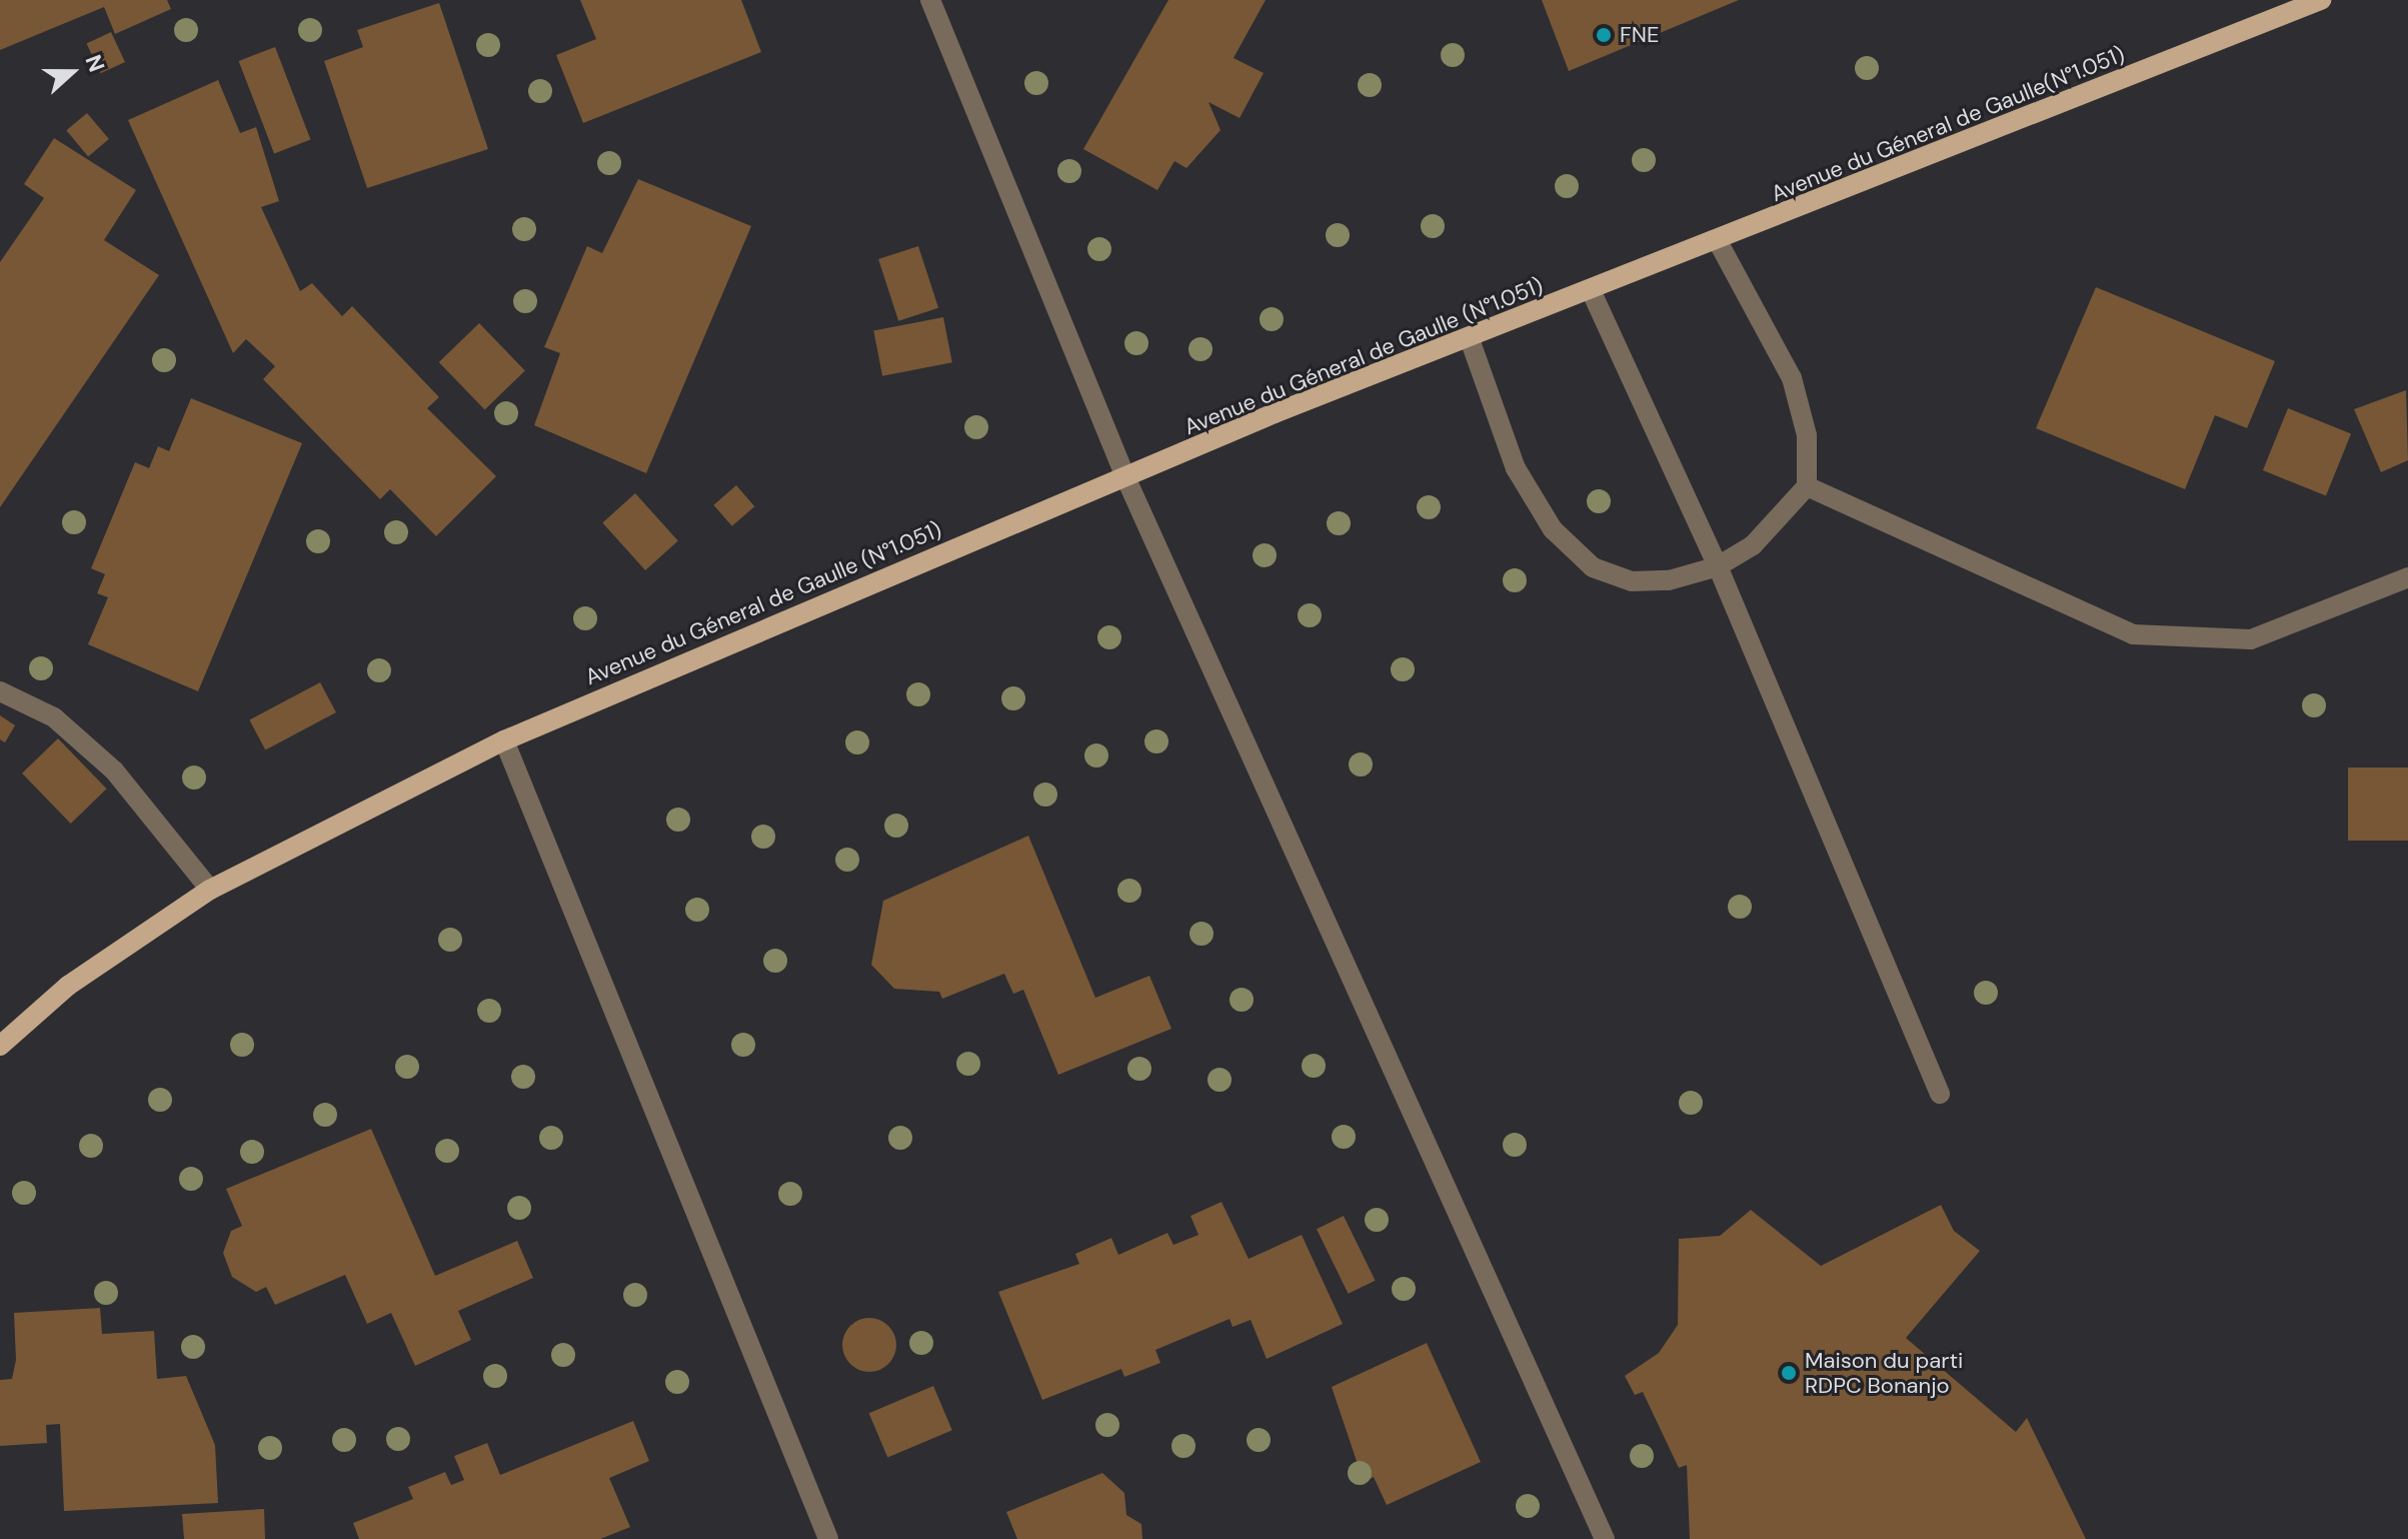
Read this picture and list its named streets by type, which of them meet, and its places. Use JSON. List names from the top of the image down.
{
  "streets": {
    "main road": ["Avenue du Géneral de Gaulle(N°1.051)", "Avenue du Géneral de Gaulle (N°1.051)"]
  },
  "crossings": [
    ["Avenue du Géneral de Gaulle(N°1.051)", "Avenue du Géneral de Gaulle (N°1.051)"]
  ],
  "places": ["FNE", "Maison du parti RDPC Bonanjo"],
  "north": "right"
}
